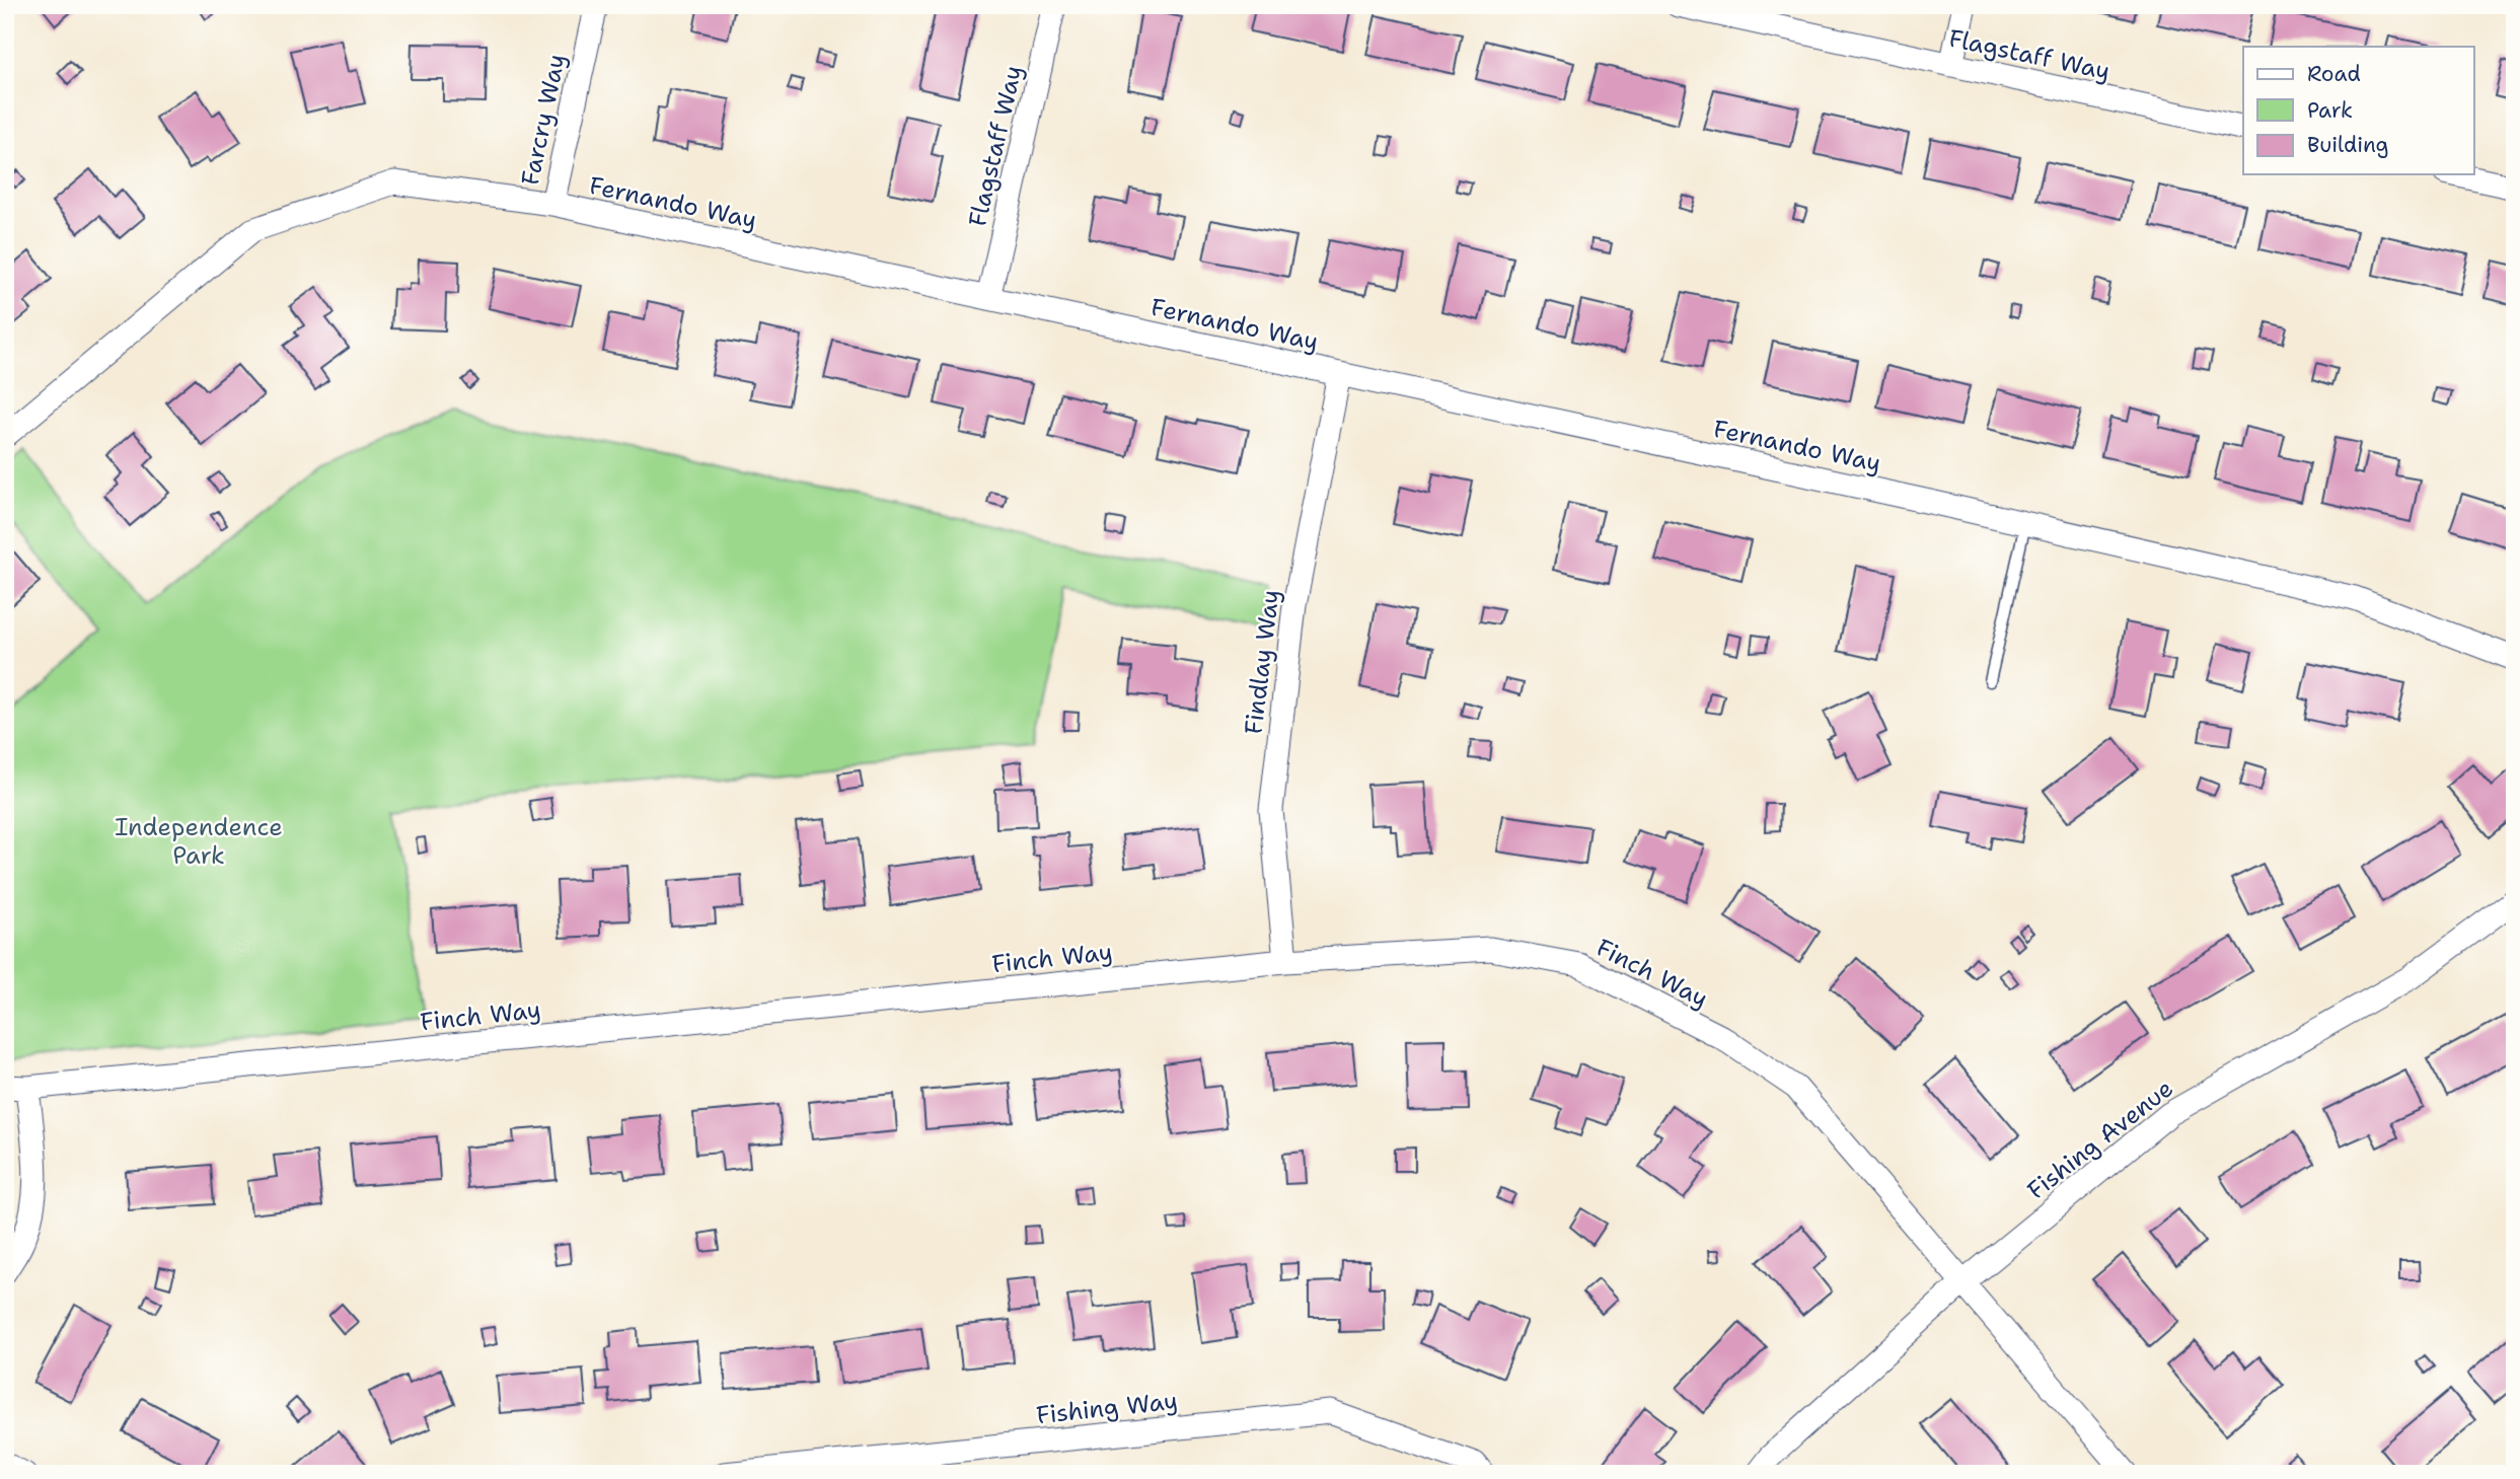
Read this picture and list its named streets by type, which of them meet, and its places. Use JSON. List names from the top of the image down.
{
  "streets": {
    "street": [
      "Flagstaff Way",
      "Farcry Way",
      "Fernando Way",
      "Findlay Way",
      "Finch Way",
      "Fishing Avenue",
      "Fishing Way"
    ]
  },
  "crossings": [
    ["Flagstaff Way", "Fernando Way"],
    ["Farcry Way", "Fernando Way"],
    ["Fernando Way", "Findlay Way"],
    ["Findlay Way", "Finch Way"],
    ["Finch Way", "Fishing Avenue"]
  ],
  "parks": ["Independence Park"],
  "legend": ["Road", "Park", "Building"]
}
